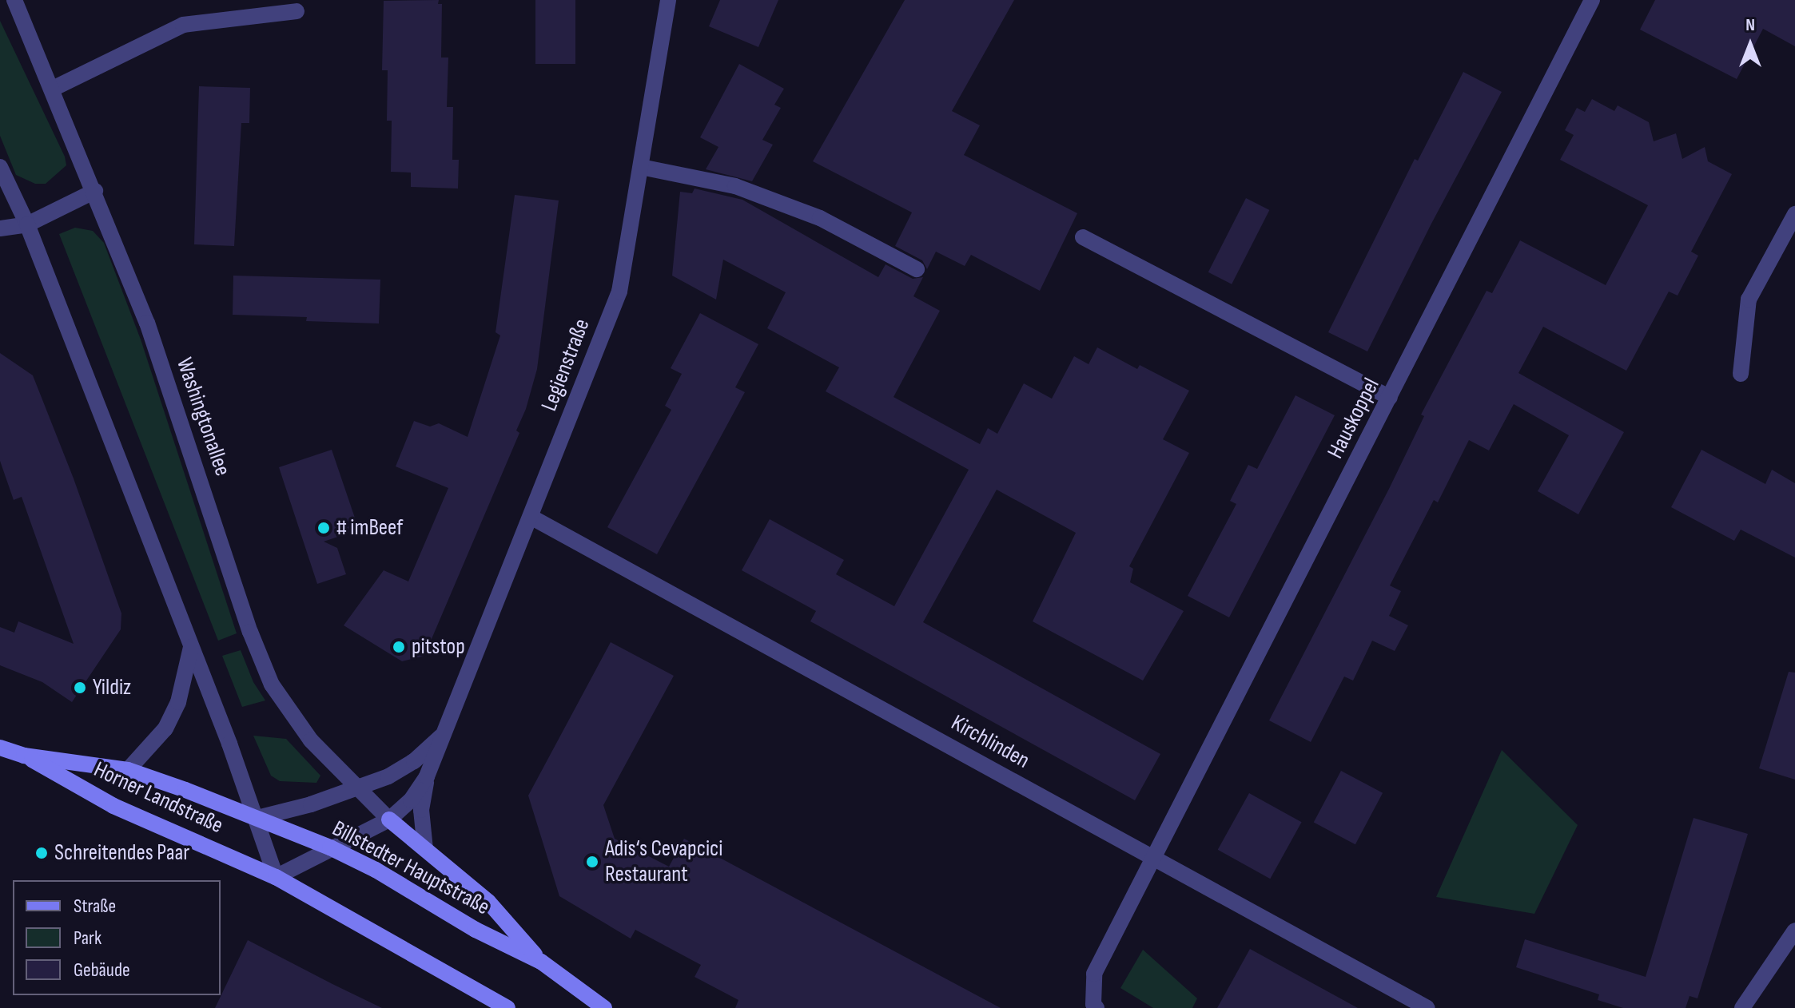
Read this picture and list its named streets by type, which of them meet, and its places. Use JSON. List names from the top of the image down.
{
  "streets": {
    "main road": ["Horner Landstraße", "Billstedter Hauptstraße"],
    "street": [
      "Legienstraße",
      "Washingtonallee",
      "Hauskoppel",
      "Kirchlinden"
    ]
  },
  "crossings": [
    ["Legienstraße", "Washingtonallee"],
    ["Legienstraße", "Kirchlinden"],
    ["Legienstraße", "Horner Landstraße"],
    ["Legienstraße", "Billstedter Hauptstraße"],
    ["Washingtonallee", "Billstedter Hauptstraße"],
    ["Hauskoppel", "Kirchlinden"],
    ["Horner Landstraße", "Billstedter Hauptstraße"]
  ],
  "places": [
    "# imBeef",
    "pitstop",
    "Yildiz",
    "Schreitendes Paar",
    "Adis‘s Cevapcici Restaurant"
  ],
  "legend": ["Straße", "Park", "Gebäude"],
  "north": "top"
}
